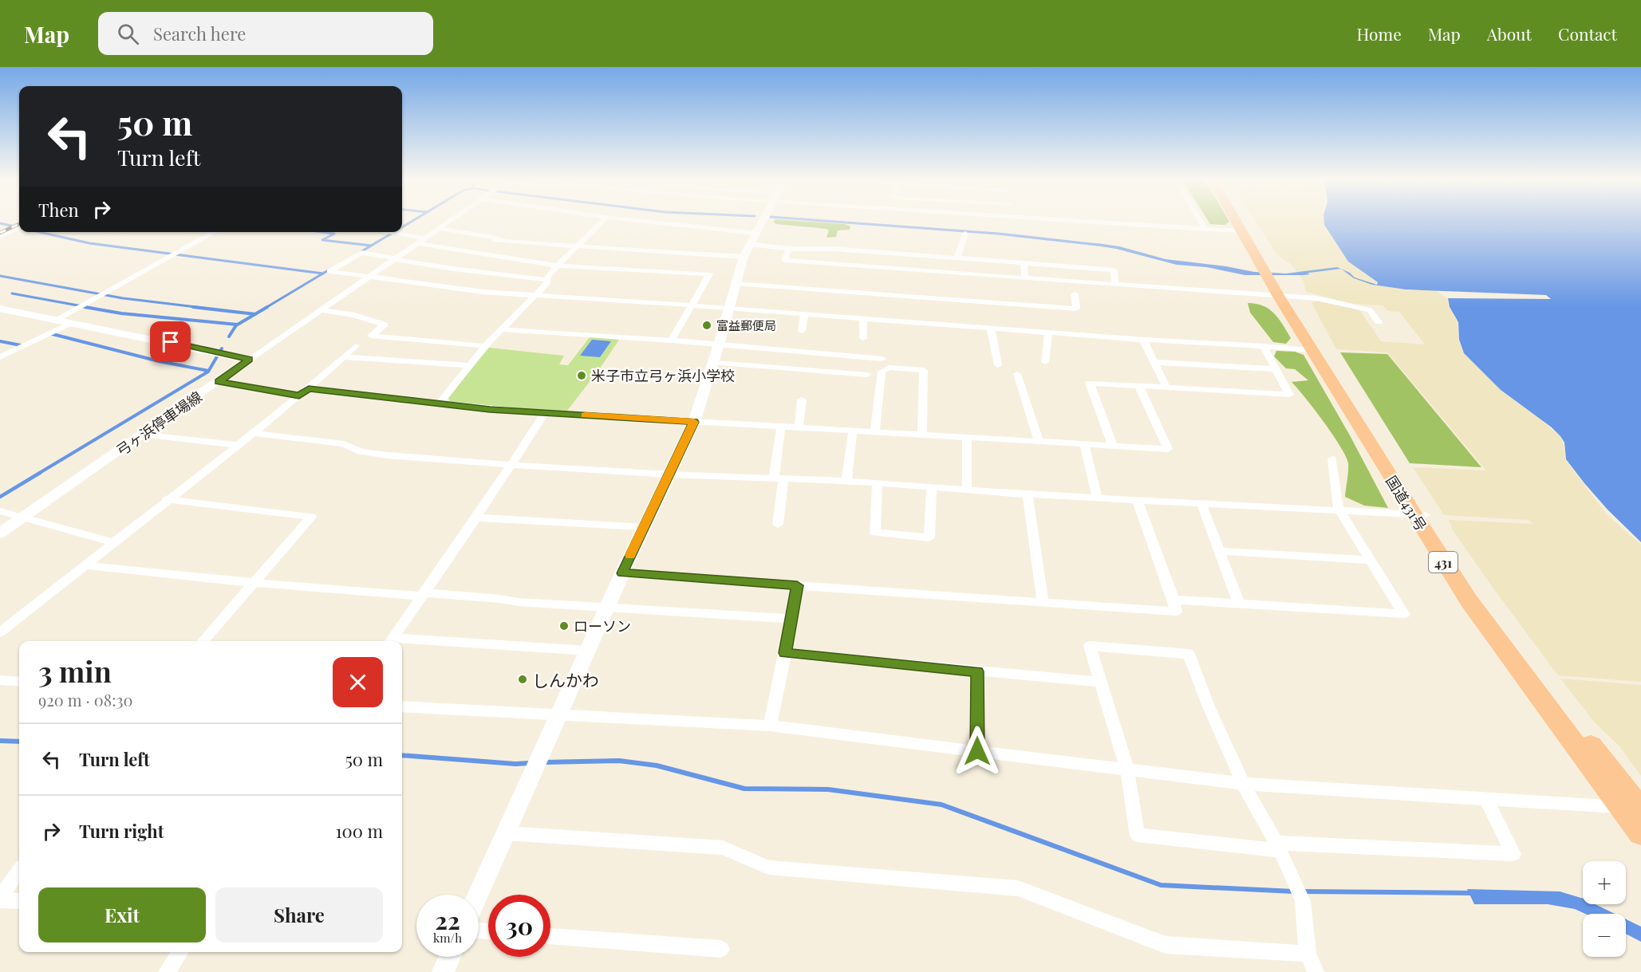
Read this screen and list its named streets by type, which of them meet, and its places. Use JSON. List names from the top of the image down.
{
  "streets": {
    "highway": ["国道431号", "431"],
    "street": ["弓ヶ浜停車場線"]
  },
  "places": [
    "富益郵便局",
    "米子市立弓ヶ浜小学校",
    "ローソン",
    "しんかわ"
  ],
  "page": {
    "header": "Map",
    "search": "Search here",
    "nav": [
      "Home",
      "Map",
      "About",
      "Contact"
    ],
    "turn": ["50 m", "Turn left"],
    "then": "Then",
    "heading": ["3 min", "920 m · 08:30"],
    "list": [
      {
        "name": "Turn left",
        "value": "50 m"
      },
      {
        "name": "Turn right",
        "value": "100 m"
      }
    ],
    "map_buttons": ["+", "−"],
    "buttons": ["Exit", "Share"],
    "speed": "22 km/h",
    "limit": "30"
  }
}
